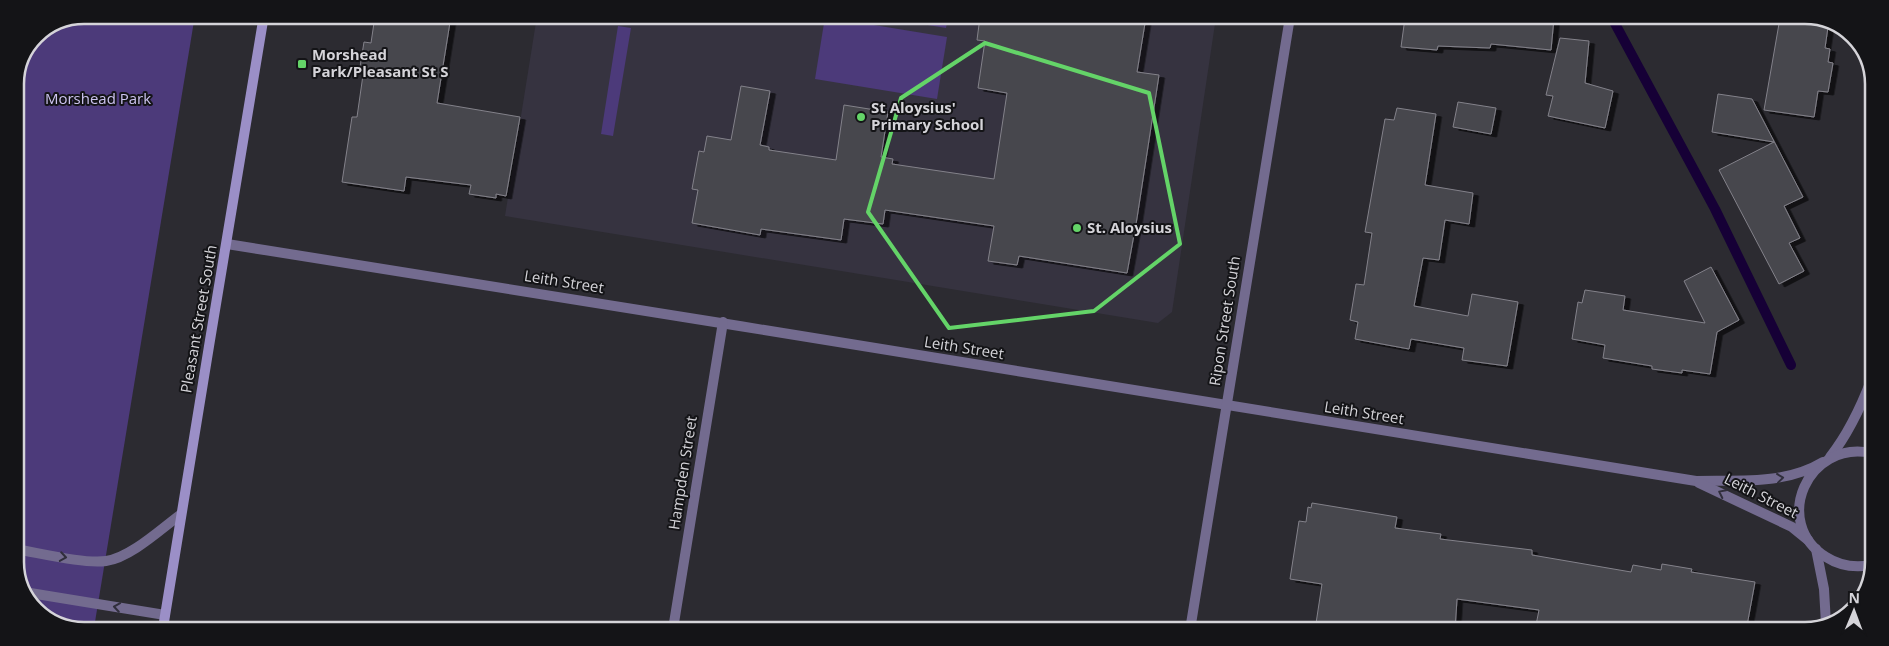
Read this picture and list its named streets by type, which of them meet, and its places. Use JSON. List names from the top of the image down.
{
  "streets": {
    "street": [
      "Leith Street",
      "Pleasant Street South",
      "Ripon Street South",
      "Hampden Street"
    ]
  },
  "crossings": [
    ["Leith Street", "Pleasant Street South"],
    ["Leith Street", "Ripon Street South"],
    ["Leith Street", "Hampden Street"]
  ],
  "parks": ["Morshead Park"],
  "places": {
    "transit": ["Morshead Park/Pleasant St S"],
    "other": ["St Aloysius' Primary School", "St. Aloysius"]
  },
  "north": "top"
}
